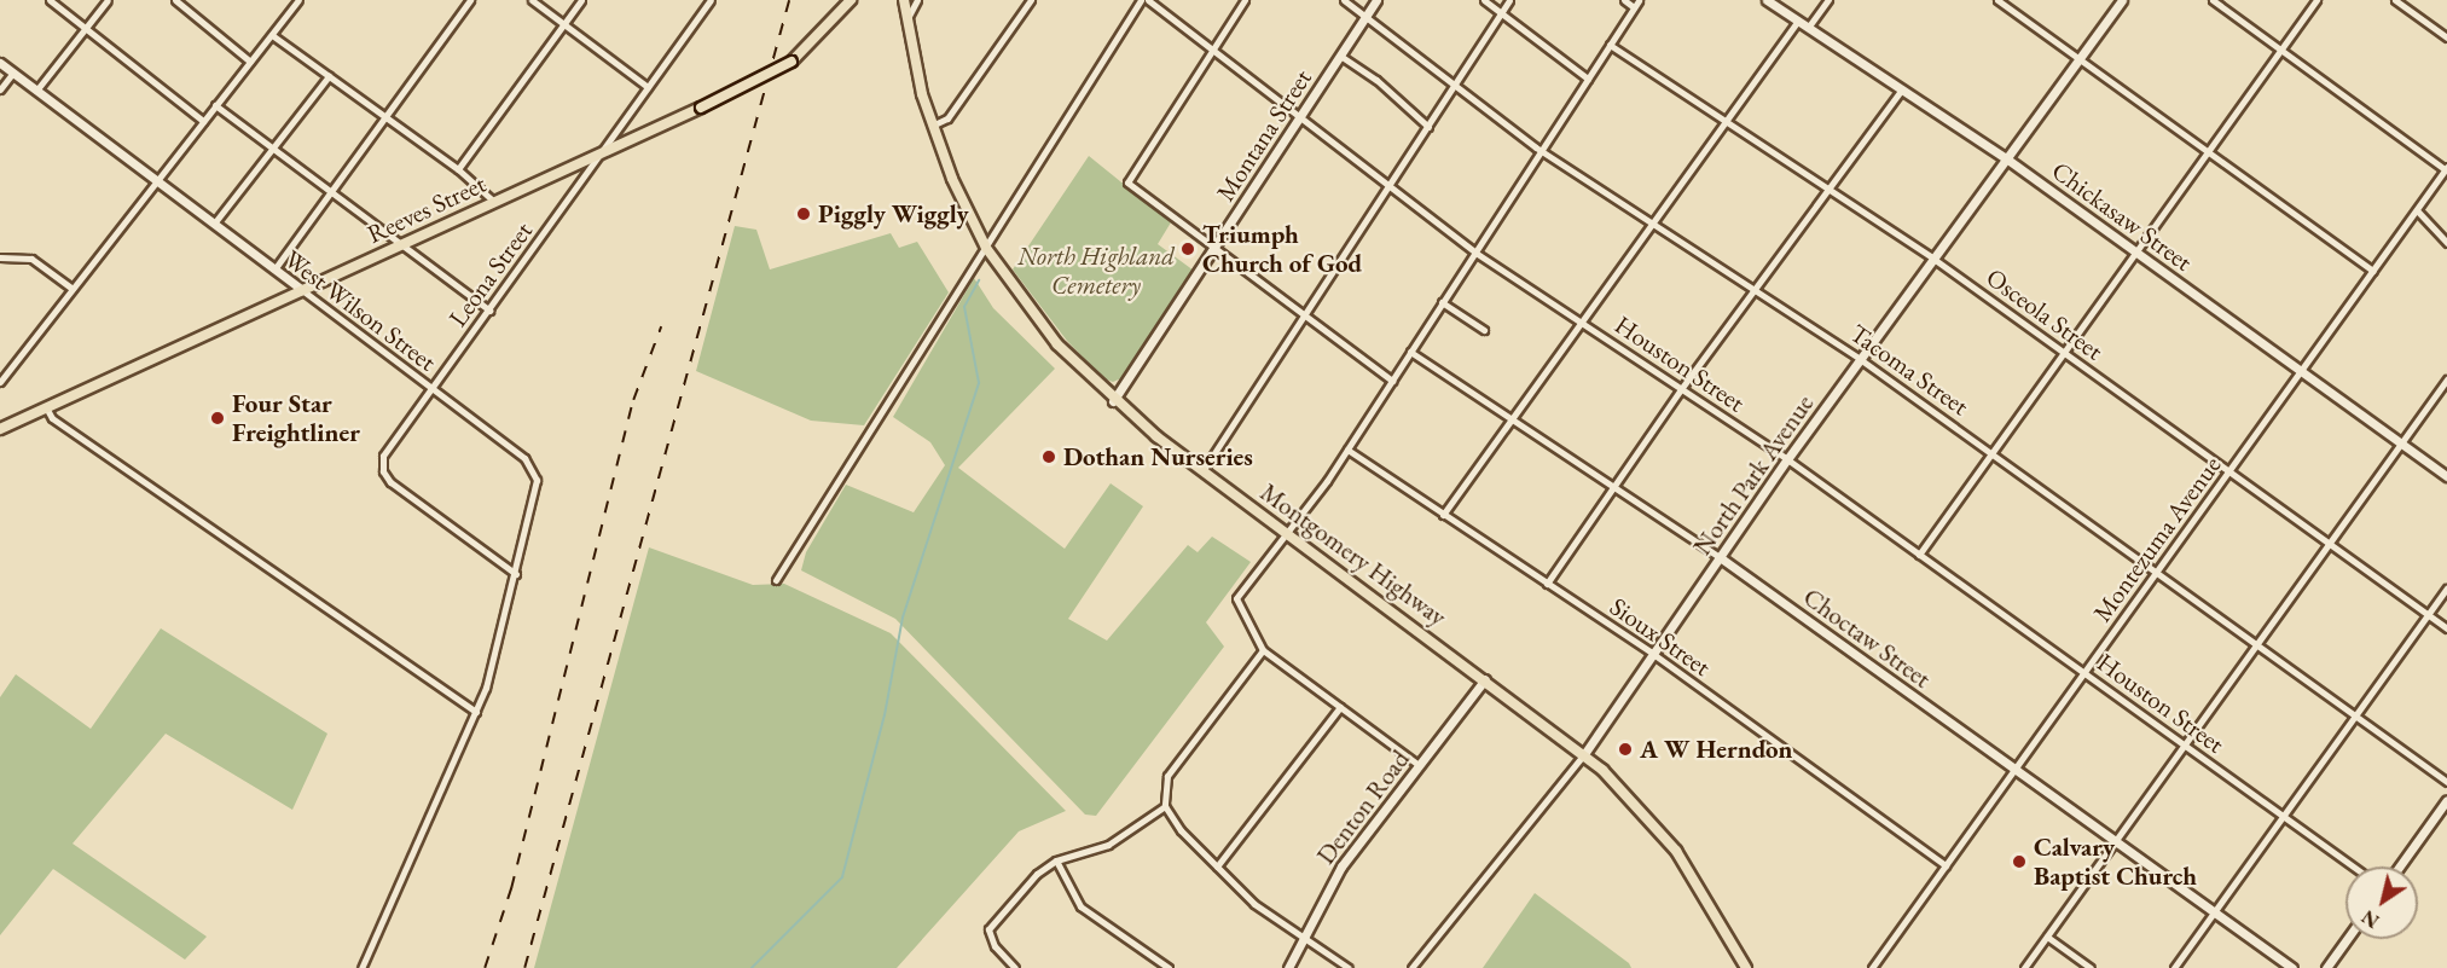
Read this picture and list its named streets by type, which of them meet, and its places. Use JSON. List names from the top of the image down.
{
  "streets": {
    "main road": ["Reeves Street", "Montgomery Highway"],
    "street": [
      "Montana Street",
      "Chickasaw Street",
      "Leona Street",
      "West Wilson Street",
      "Osceola Street",
      "Houston Street",
      "Tacoma Street",
      "North Park Avenue",
      "Montezuma Avenue",
      "Sioux Street",
      "Choctaw Street",
      "Denton Road"
    ]
  },
  "crossings": [
    ["Montana Street", "Houston Street"],
    ["Montana Street", "Tacoma Street"],
    ["Montana Street", "Montgomery Highway"],
    ["Reeves Street", "Leona Street"],
    ["Reeves Street", "West Wilson Street"],
    ["Chickasaw Street", "North Park Avenue"],
    ["Chickasaw Street", "Montezuma Avenue"],
    ["Leona Street", "West Wilson Street"],
    ["Osceola Street", "North Park Avenue"],
    ["Osceola Street", "Montezuma Avenue"],
    ["Houston Street", "North Park Avenue"],
    ["Houston Street", "Montezuma Avenue"],
    ["Tacoma Street", "North Park Avenue"],
    ["Tacoma Street", "Montezuma Avenue"],
    ["North Park Avenue", "Montgomery Highway"],
    ["North Park Avenue", "Sioux Street"],
    ["North Park Avenue", "Choctaw Street"],
    ["Montezuma Avenue", "Sioux Street"],
    ["Montezuma Avenue", "Choctaw Street"],
    ["Montgomery Highway", "Denton Road"]
  ],
  "parks": ["North Highland Cemetery"],
  "places": [
    "Piggly Wiggly",
    "Triumph Church of God",
    "Four Star Freightliner",
    "Dothan Nurseries",
    "A W Herndon",
    "Calvary Baptist Church"
  ],
  "north": "bottom left"
}
